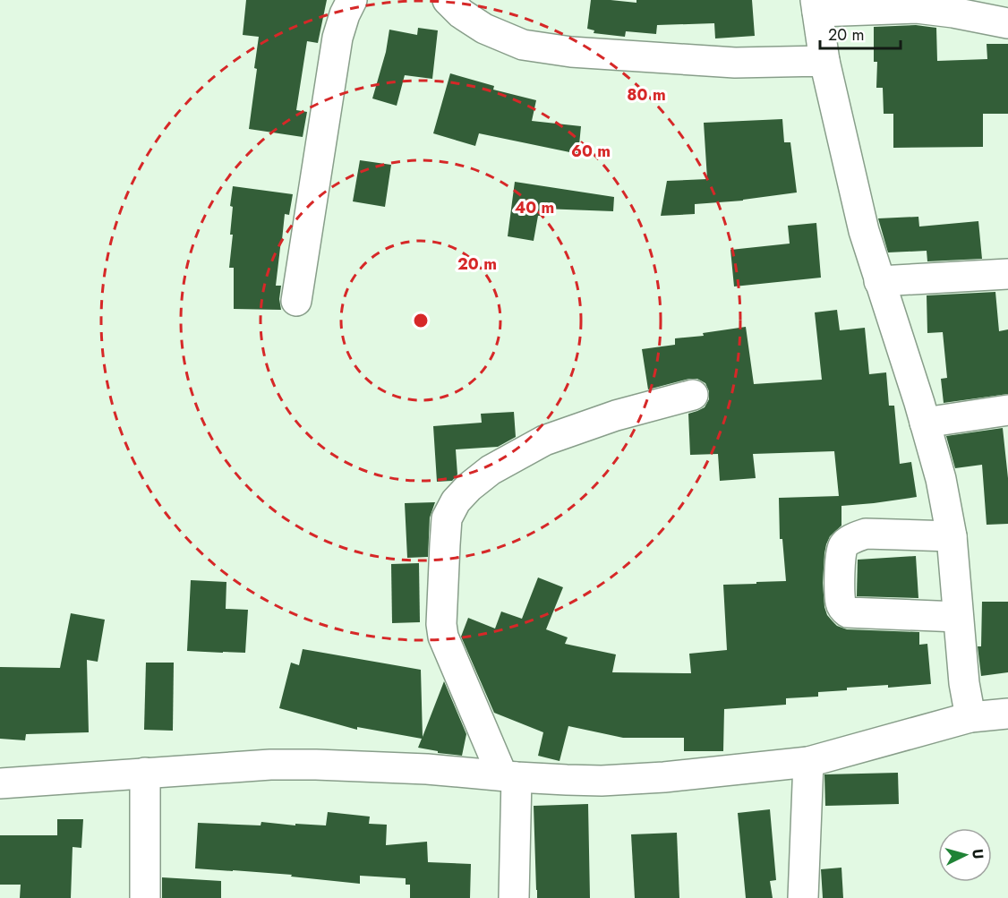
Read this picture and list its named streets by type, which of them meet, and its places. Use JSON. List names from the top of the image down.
{
  "scale_bar": "20 m",
  "north": "right",
  "rings": [
    "80 m",
    "60 m",
    "40 m",
    "20 m"
  ]
}
